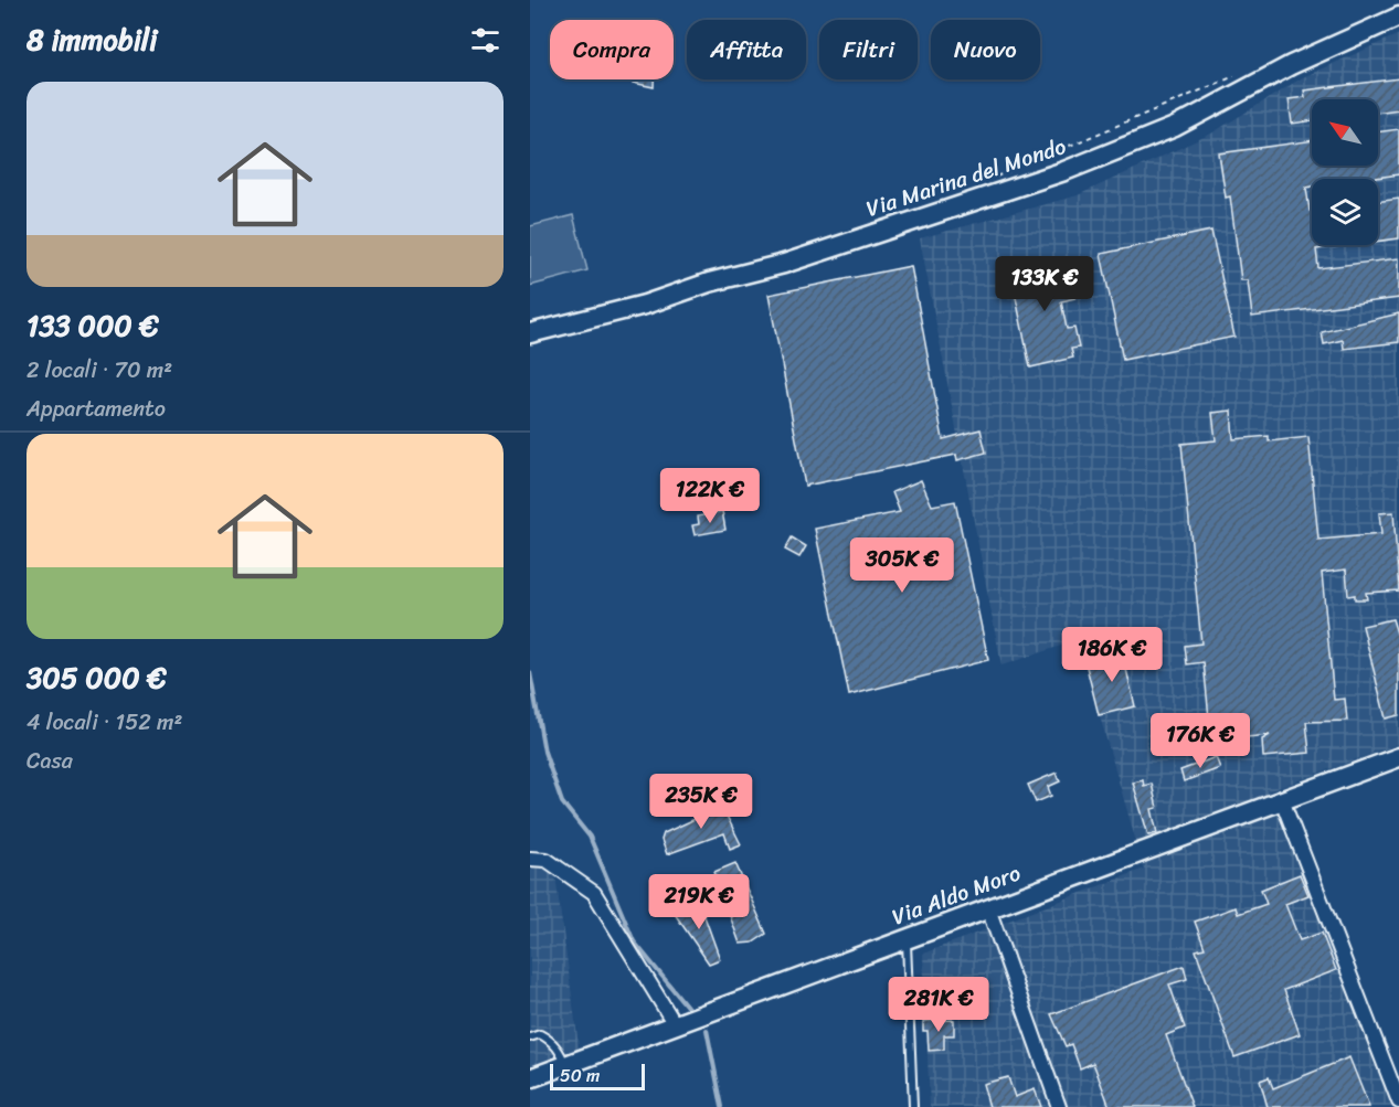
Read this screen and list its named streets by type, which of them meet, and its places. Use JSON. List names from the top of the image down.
{
  "streets": {
    "main road": ["Via Marina del Mondo", "Via Aldo Moro"]
  },
  "scale_bar": "50 m",
  "north": "top left",
  "page": {
    "heading": "8 immobili",
    "chip": [
      "Compra",
      "Affitta",
      "Filtri",
      "Nuovo"
    ],
    "list": [
      {
        "name": "133 000 €",
        "note": "2 locali · 70 m² · Appartamento"
      },
      {
        "name": "305 000 €",
        "note": "4 locali · 152 m² · Casa"
      }
    ],
    "price": [
      "133K €",
      "122K €",
      "305K €",
      "186K €",
      "176K €",
      "235K €",
      "219K €",
      "281K €"
    ],
    "scale": "50 m"
  }
}
